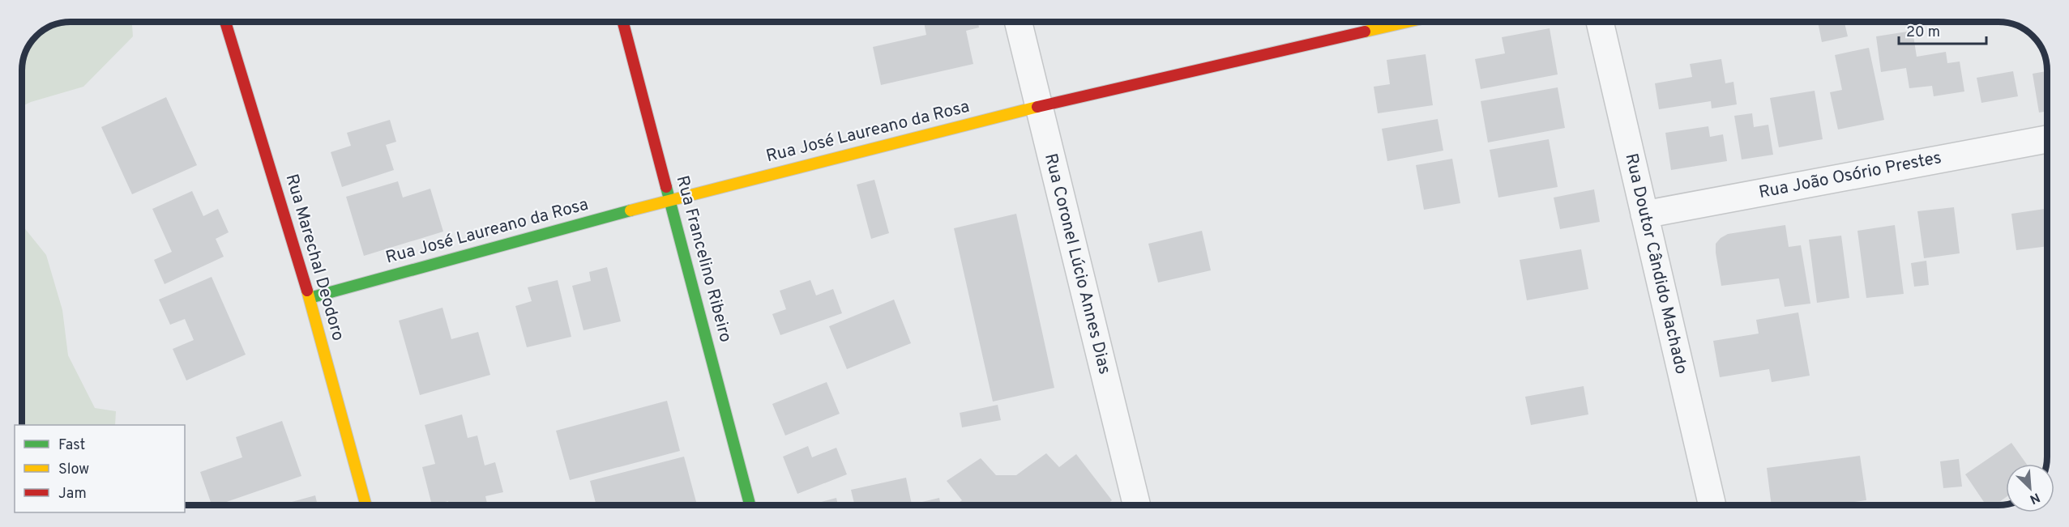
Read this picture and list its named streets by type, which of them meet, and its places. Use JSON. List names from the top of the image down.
{
  "streets": {
    "street": [
      "Rua José Laureano da Rosa",
      "Rua João Osório Prestes",
      "Rua Marechal Deodoro",
      "Rua Francelino Ribeiro",
      "Rua Coronel Lúcio Annes Dias",
      "Rua Doutor Cândido Machado"
    ]
  },
  "crossings": [
    ["Rua José Laureano da Rosa", "Rua Marechal Deodoro"],
    ["Rua José Laureano da Rosa", "Rua Francelino Ribeiro"],
    ["Rua José Laureano da Rosa", "Rua Coronel Lúcio Annes Dias"],
    ["Rua João Osório Prestes", "Rua Doutor Cândido Machado"]
  ],
  "legend": ["Fast", "Slow", "Jam"],
  "scale_bar": "20 m",
  "north": "bottom right"
}
